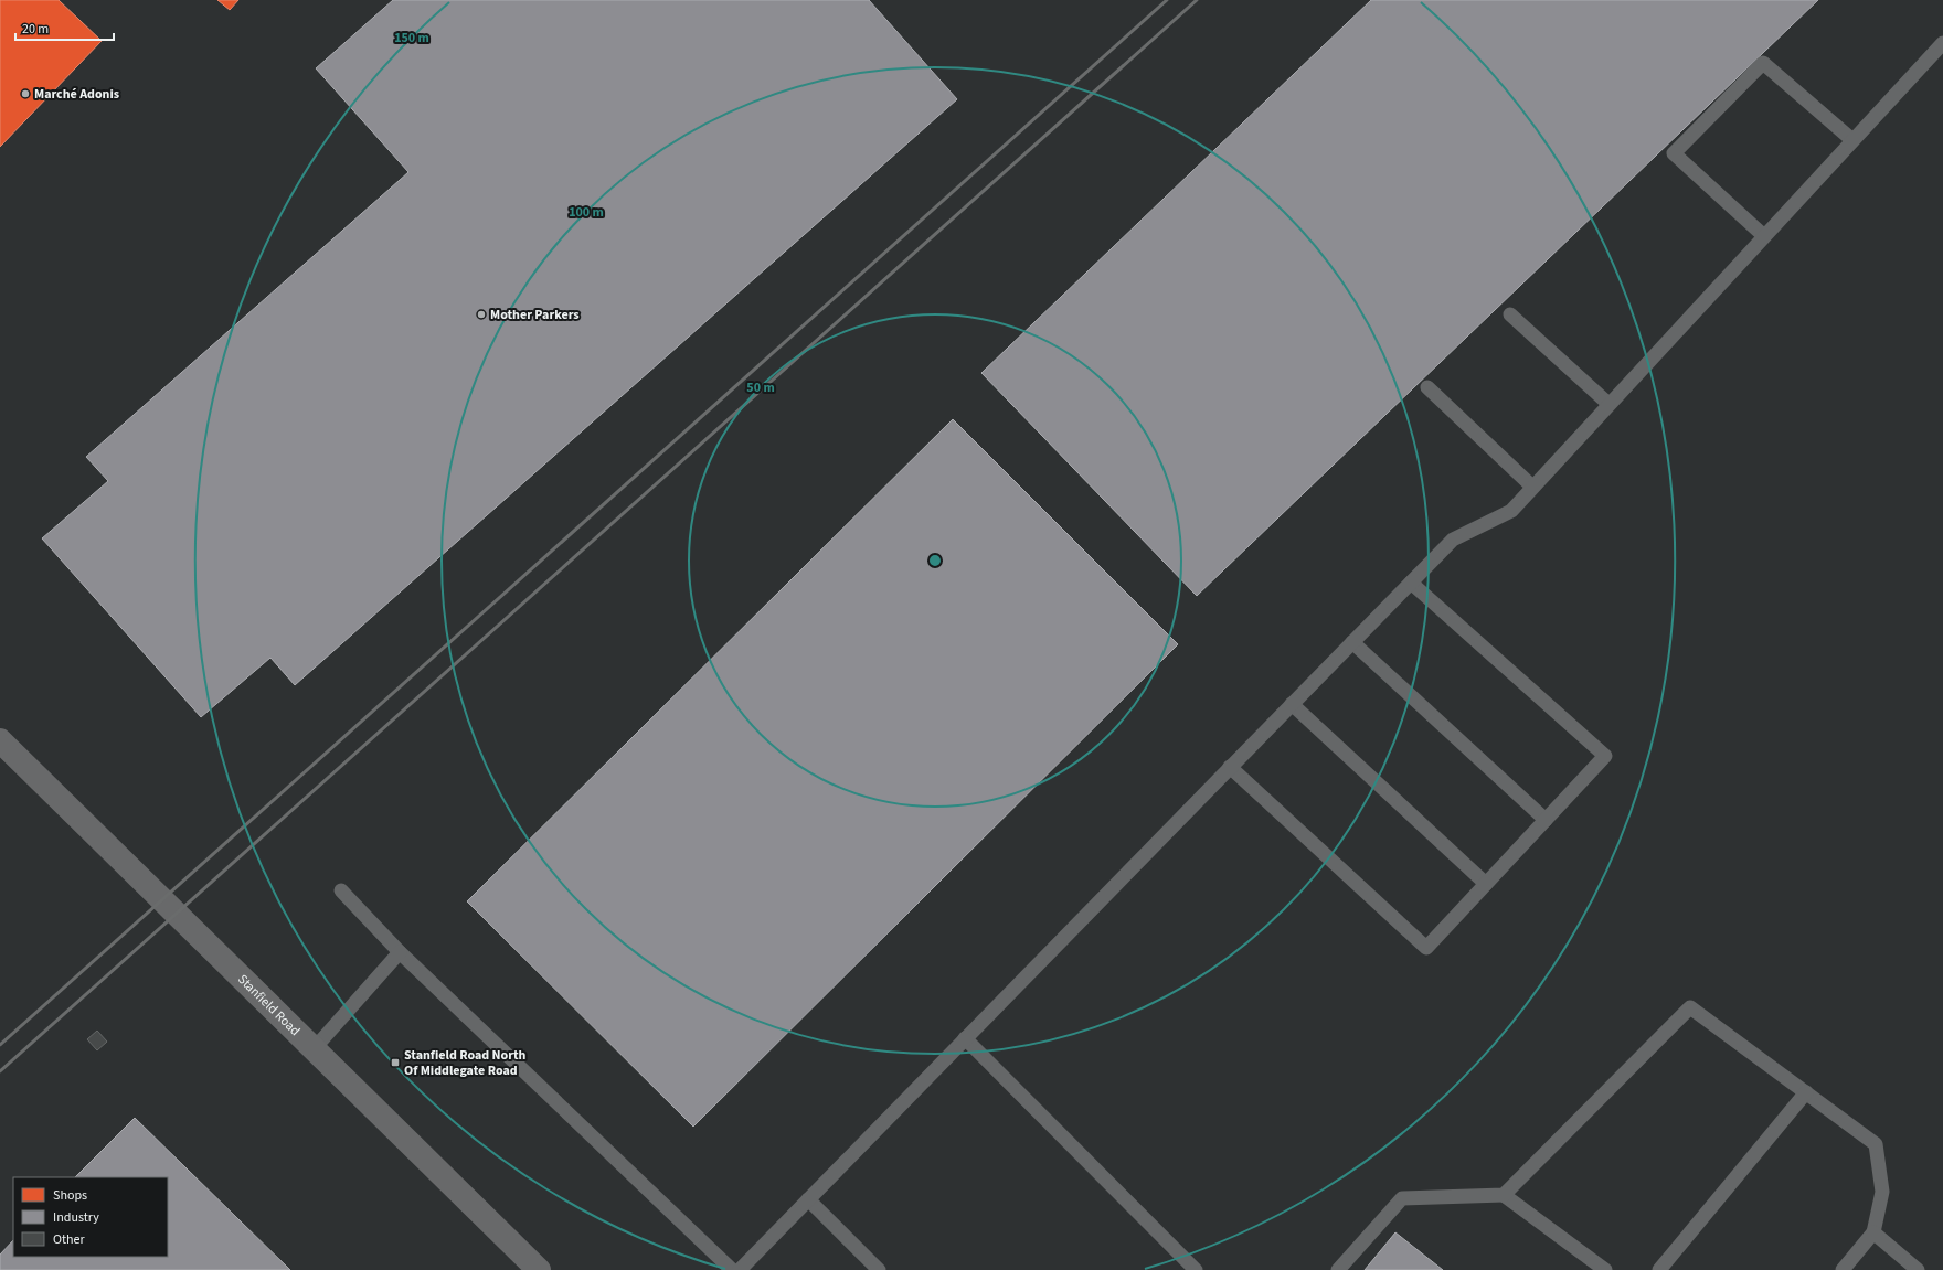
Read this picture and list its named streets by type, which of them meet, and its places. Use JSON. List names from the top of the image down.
{
  "streets": {
    "street": ["Stanfield Road"]
  },
  "places": {
    "other": ["Marché Adonis", "Mother Parkers"],
    "transit": ["Stanfield Road North Of Middlegate Road"]
  },
  "legend": ["Shops", "Industry", "Other"],
  "scale_bar": "20 m",
  "rings": ["150 m", "100 m", "50 m"]
}
